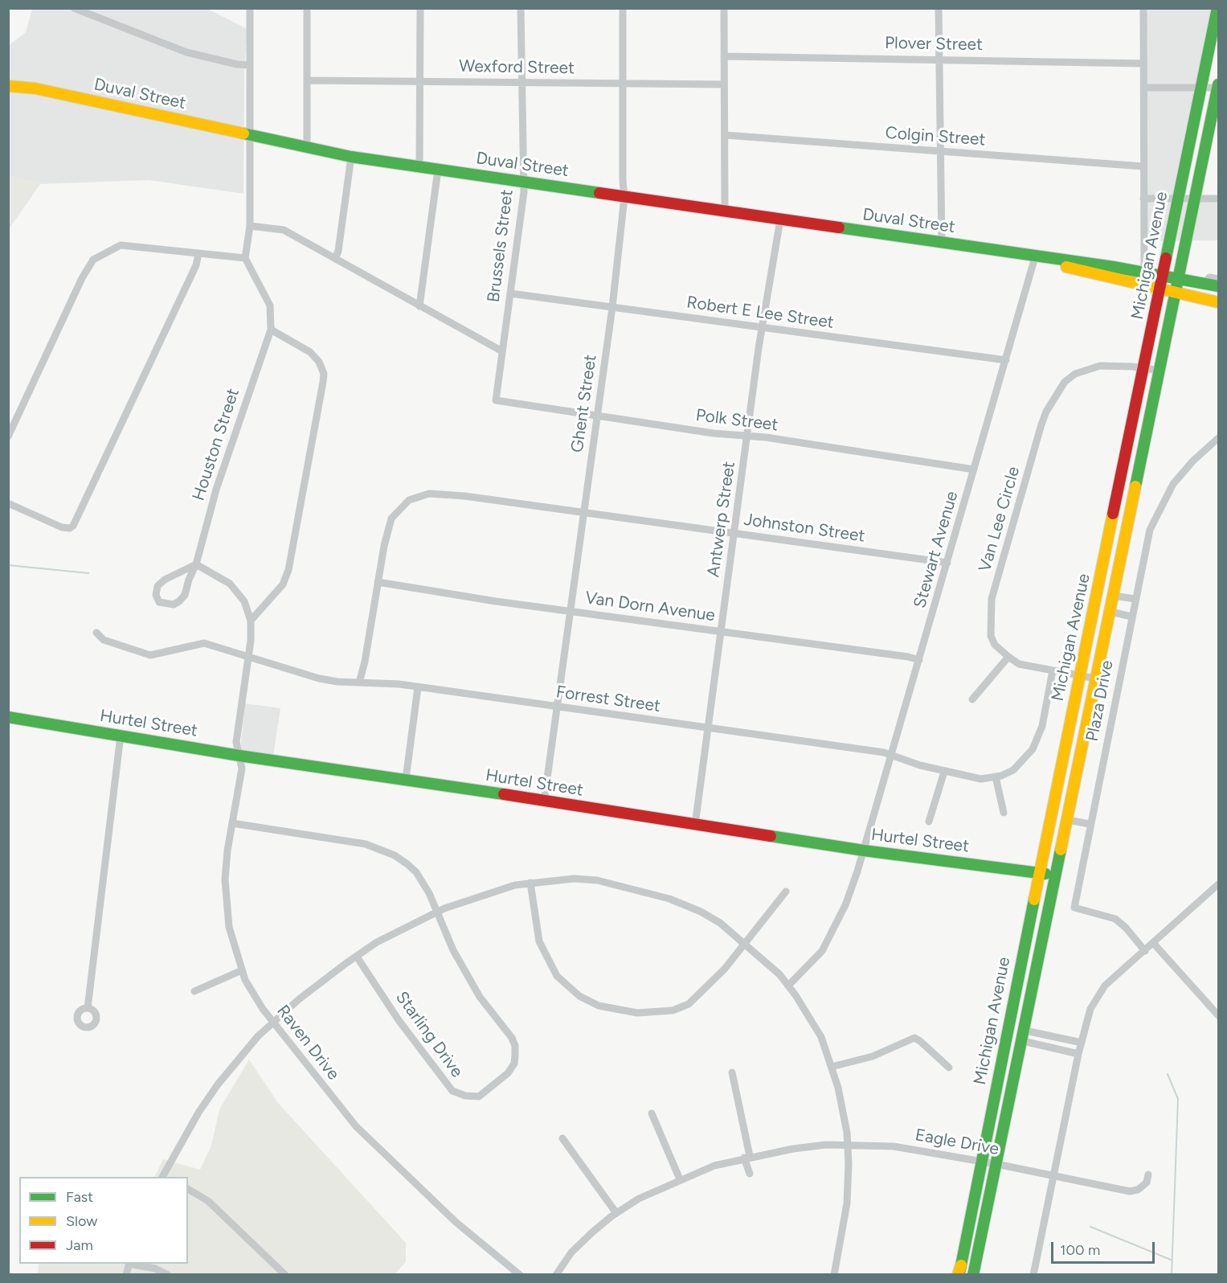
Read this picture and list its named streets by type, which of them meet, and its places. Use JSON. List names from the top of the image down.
{
  "streets": {
    "main road": ["Duval Street", "Michigan Avenue", "Hurtel Street"],
    "street": [
      "Plover Street",
      "Wexford Street",
      "Colgin Street",
      "Brussels Street",
      "Robert E Lee Street",
      "Ghent Street",
      "Polk Street",
      "Houston Street",
      "Antwerp Street",
      "Van Lee Circle",
      "Johnston Street",
      "Stewart Avenue",
      "Van Dorn Avenue",
      "Forrest Street",
      "Plaza Drive",
      "Starling Drive",
      "Raven Drive",
      "Eagle Drive"
    ]
  },
  "crossings": [
    ["Wexford Street", "Brussels Street"],
    ["Wexford Street", "Ghent Street"],
    ["Duval Street", "Brussels Street"],
    ["Duval Street", "Michigan Avenue"],
    ["Duval Street", "Ghent Street"],
    ["Duval Street", "Antwerp Street"],
    ["Duval Street", "Stewart Avenue"],
    ["Brussels Street", "Robert E Lee Street"],
    ["Brussels Street", "Polk Street"],
    ["Michigan Avenue", "Van Lee Circle"],
    ["Michigan Avenue", "Hurtel Street"],
    ["Michigan Avenue", "Eagle Drive"],
    ["Robert E Lee Street", "Ghent Street"],
    ["Robert E Lee Street", "Antwerp Street"],
    ["Robert E Lee Street", "Stewart Avenue"],
    ["Ghent Street", "Polk Street"],
    ["Ghent Street", "Johnston Street"],
    ["Ghent Street", "Van Dorn Avenue"],
    ["Ghent Street", "Forrest Street"],
    ["Ghent Street", "Hurtel Street"],
    ["Polk Street", "Antwerp Street"],
    ["Polk Street", "Stewart Avenue"],
    ["Antwerp Street", "Johnston Street"],
    ["Antwerp Street", "Van Dorn Avenue"],
    ["Antwerp Street", "Forrest Street"],
    ["Antwerp Street", "Hurtel Street"],
    ["Van Lee Circle", "Forrest Street"],
    ["Johnston Street", "Stewart Avenue"],
    ["Johnston Street", "Van Dorn Avenue"],
    ["Johnston Street", "Forrest Street"],
    ["Stewart Avenue", "Van Dorn Avenue"],
    ["Stewart Avenue", "Forrest Street"],
    ["Stewart Avenue", "Hurtel Street"],
    ["Hurtel Street", "Raven Drive"]
  ],
  "legend": ["Fast", "Slow", "Jam"],
  "scale_bar": "100 m"
}
